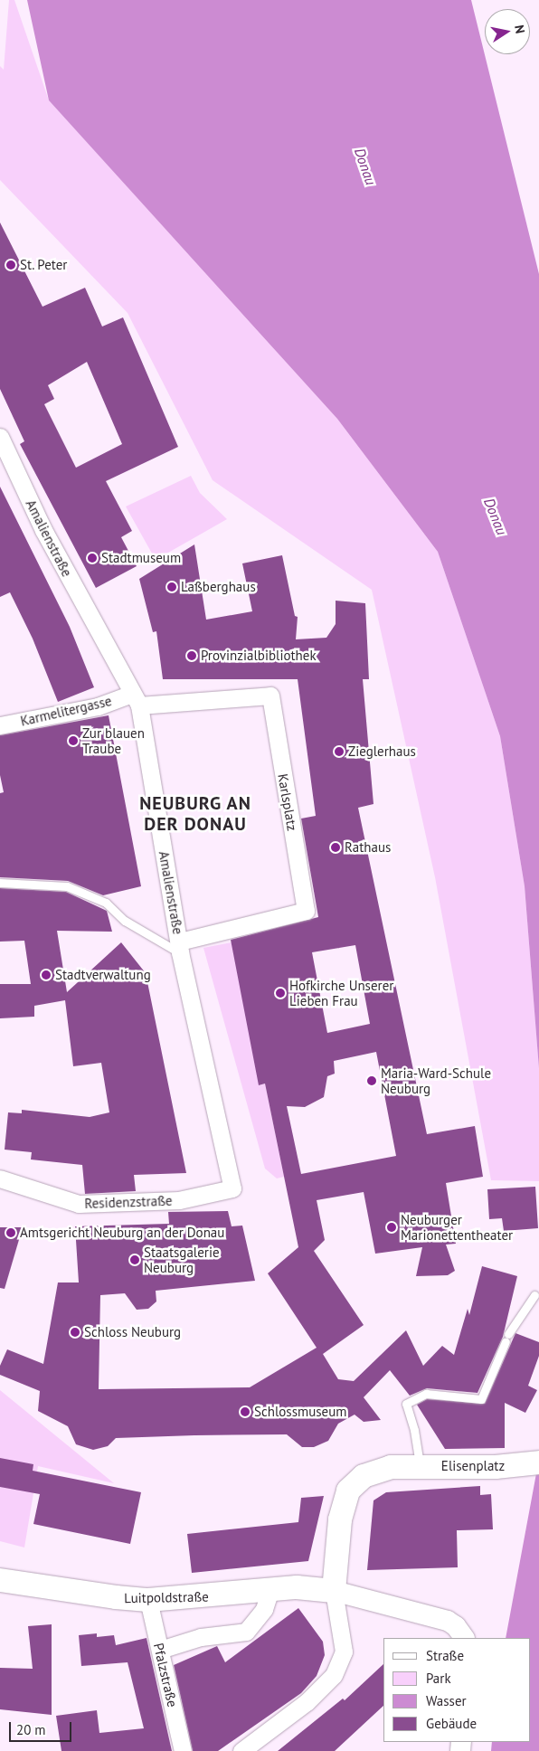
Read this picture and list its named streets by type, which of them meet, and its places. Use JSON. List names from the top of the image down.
{
  "streets": {
    "main road": ["Elisenplatz", "Luitpoldstraße"],
    "street": [
      "Amalienstraße",
      "Karmelitergasse",
      "Karlsplatz",
      "Residenzstraße",
      "Pfalzstraße"
    ]
  },
  "crossings": [
    ["Amalienstraße", "Karmelitergasse"],
    ["Amalienstraße", "Karlsplatz"],
    ["Amalienstraße", "Residenzstraße"],
    ["Karmelitergasse", "Karlsplatz"],
    ["Elisenplatz", "Luitpoldstraße"],
    ["Luitpoldstraße", "Pfalzstraße"]
  ],
  "districts": ["NEUBURG AN DER DONAU"],
  "water": ["Donau"],
  "places": [
    "St. Peter",
    "Stadtmuseum",
    "Laßberghaus",
    "Provinzialbibliothek",
    "Zur blauen Traube",
    "Zieglerhaus",
    "Rathaus",
    "Stadtverwaltung",
    "Hofkirche Unserer Lieben Frau",
    "Maria-Ward-Schule Neuburg",
    "Neuburger Marionettentheater",
    "Amtsgericht Neuburg an der Donau",
    "Staatsgalerie Neuburg",
    "Schloss Neuburg",
    "Schlossmuseum"
  ],
  "legend": [
    "Straße",
    "Park",
    "Wasser",
    "Gebäude"
  ],
  "scale_bar": "20 m",
  "north": "right"
}
